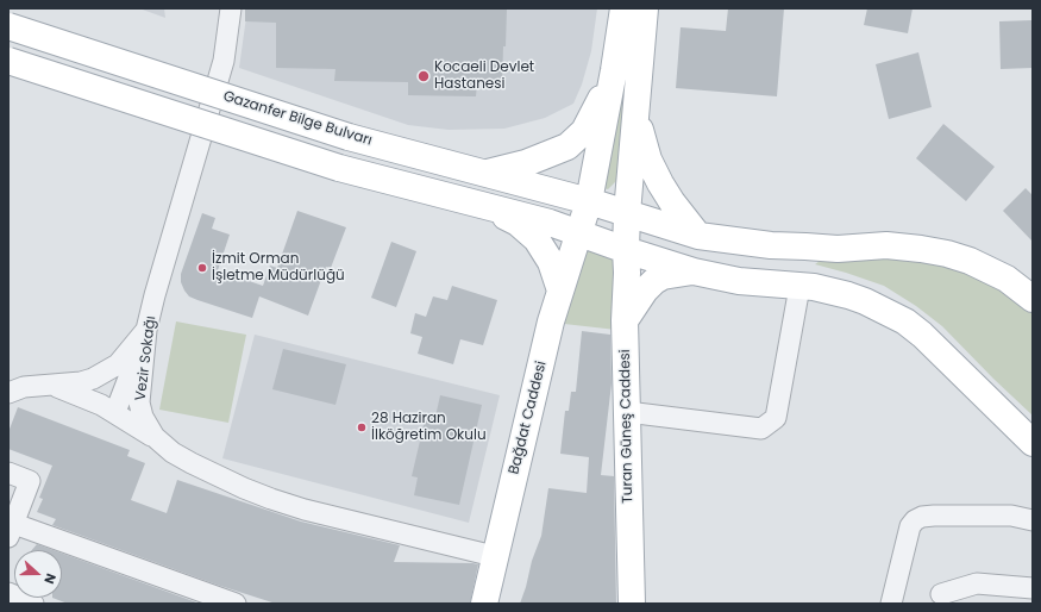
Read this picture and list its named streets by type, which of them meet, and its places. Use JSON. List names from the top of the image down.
{
  "streets": {
    "main road": ["Gazanfer Bilge Bulvarı", "Bağdat Caddesi", "Turan Güneş Caddesi"],
    "street": ["Vezir Sokağı"]
  },
  "crossings": [
    ["Gazanfer Bilge Bulvarı", "Bağdat Caddesi"],
    ["Gazanfer Bilge Bulvarı", "Turan Güneş Caddesi"],
    ["Vezir Sokağı", "Bağdat Caddesi"]
  ],
  "places": ["Kocaeli Devlet Hastanesi", "İzmit Orman İşletme Müdürlüğü", "28 Haziran İlköğretim Okulu"],
  "north": "right"
}
